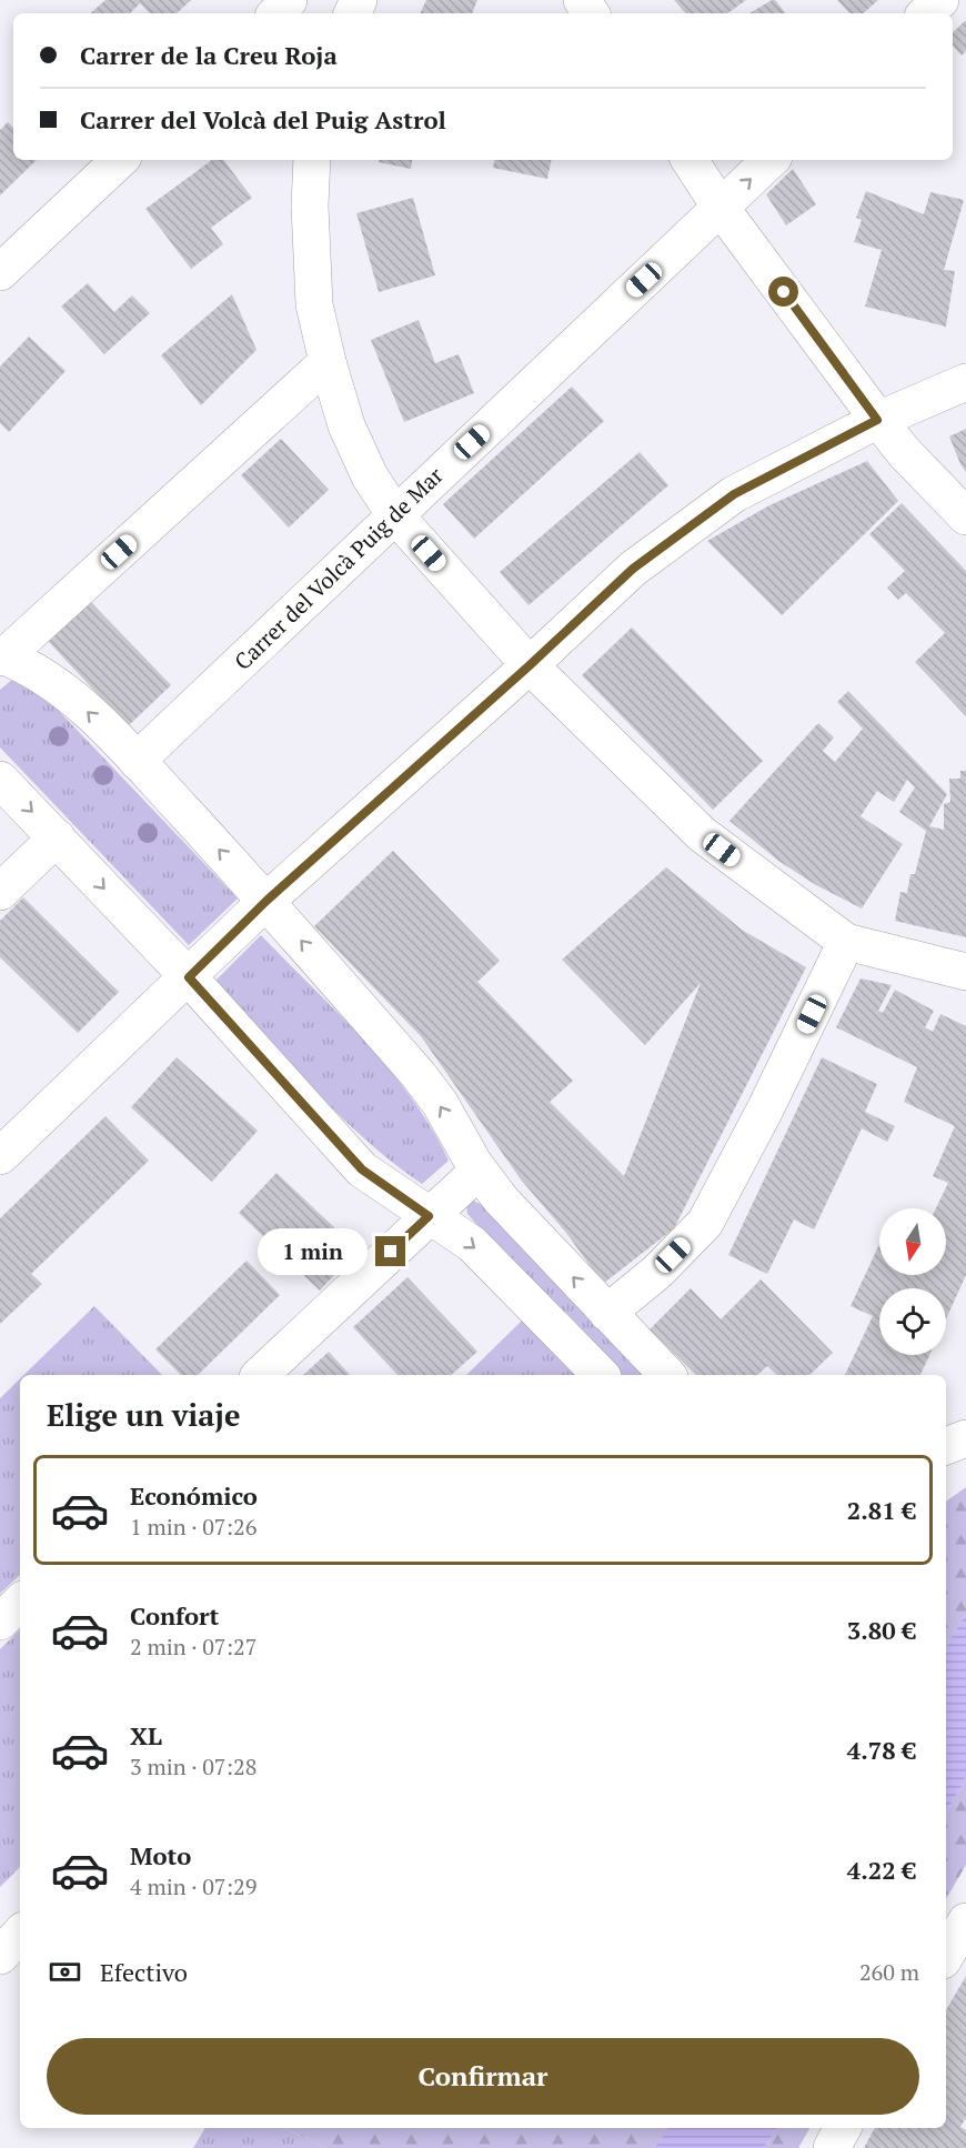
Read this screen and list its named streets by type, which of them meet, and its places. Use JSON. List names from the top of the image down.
{
  "streets": {
    "street": ["Carrer del Volcà Puig de Mar"]
  },
  "north": "bottom",
  "page": {
    "banner": ["Carrer de la Creu Roja", "Carrer del Volcà del Puig Astrol"],
    "bubble": "1 min",
    "heading": "Elige un viaje",
    "list": [
      {
        "name": "Económico",
        "note": "1 min · 07:26",
        "value": "2.81 €"
      },
      {
        "name": "Confort",
        "note": "2 min · 07:27",
        "value": "3.80 €"
      },
      {
        "name": "XL",
        "note": "3 min · 07:28",
        "value": "4.78 €"
      },
      {
        "name": "Moto",
        "note": "4 min · 07:29",
        "value": "4.22 €"
      }
    ],
    "pay": ["Efectivo", "260 m"],
    "buttons": "Confirmar"
  }
}
